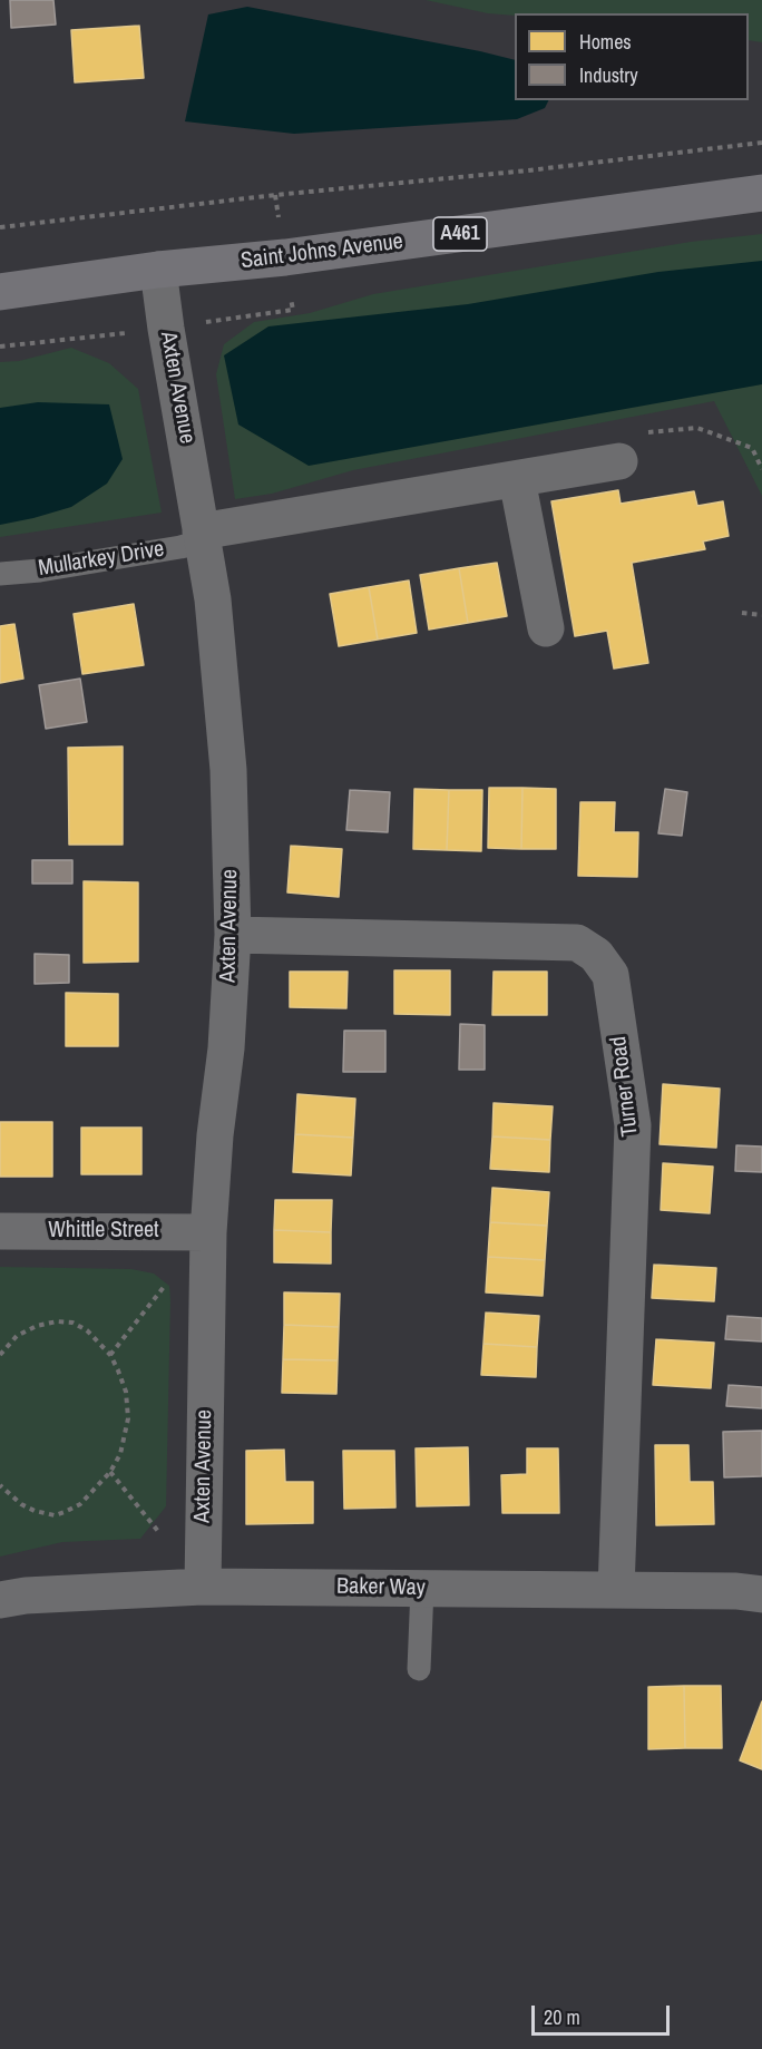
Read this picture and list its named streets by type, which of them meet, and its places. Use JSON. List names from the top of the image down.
{
  "streets": {
    "highway": ["A461", "Saint Johns Avenue"],
    "street": [
      "Axten Avenue",
      "Turner Road",
      "Whittle Street",
      "Baker Way"
    ],
    "lane": ["Mullarkey Drive"]
  },
  "crossings": [
    ["Saint Johns Avenue", "Axten Avenue"],
    ["Axten Avenue", "Mullarkey Drive"],
    ["Axten Avenue", "Turner Road"],
    ["Axten Avenue", "Whittle Street"],
    ["Axten Avenue", "Baker Way"],
    ["Turner Road", "Baker Way"]
  ],
  "legend": ["Homes", "Industry"],
  "scale_bar": "20 m"
}
